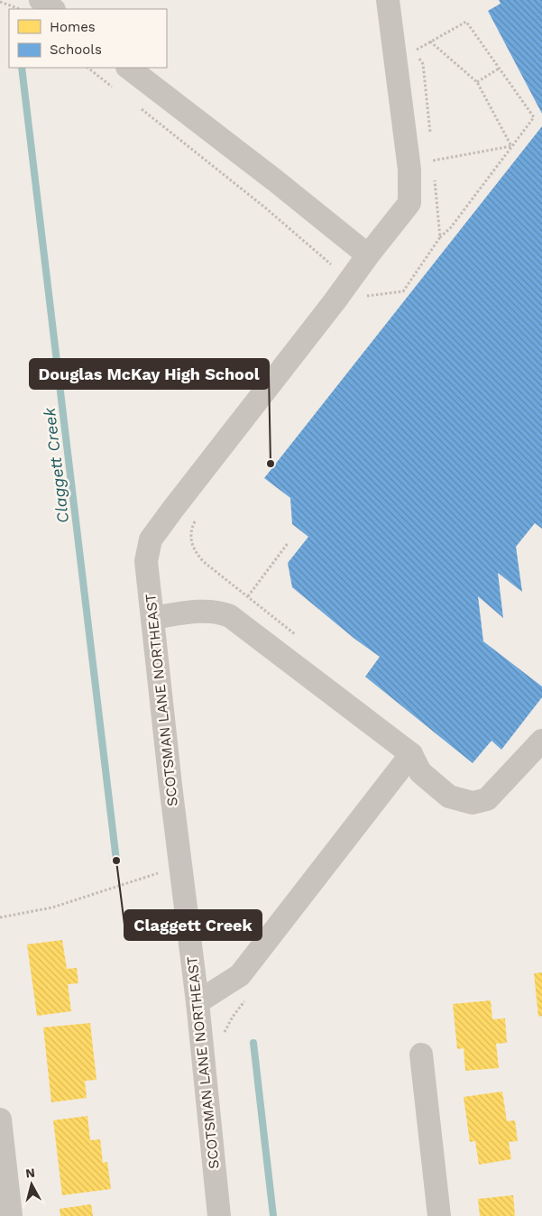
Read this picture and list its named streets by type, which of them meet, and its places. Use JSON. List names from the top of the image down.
{
  "streets": {
    "street": ["SCOTSMAN LANE NORTHEAST"]
  },
  "water": ["Claggett Creek"],
  "places": ["Douglas McKay High School", "Claggett Creek"],
  "legend": ["Homes", "Schools"],
  "north": "top"
}
